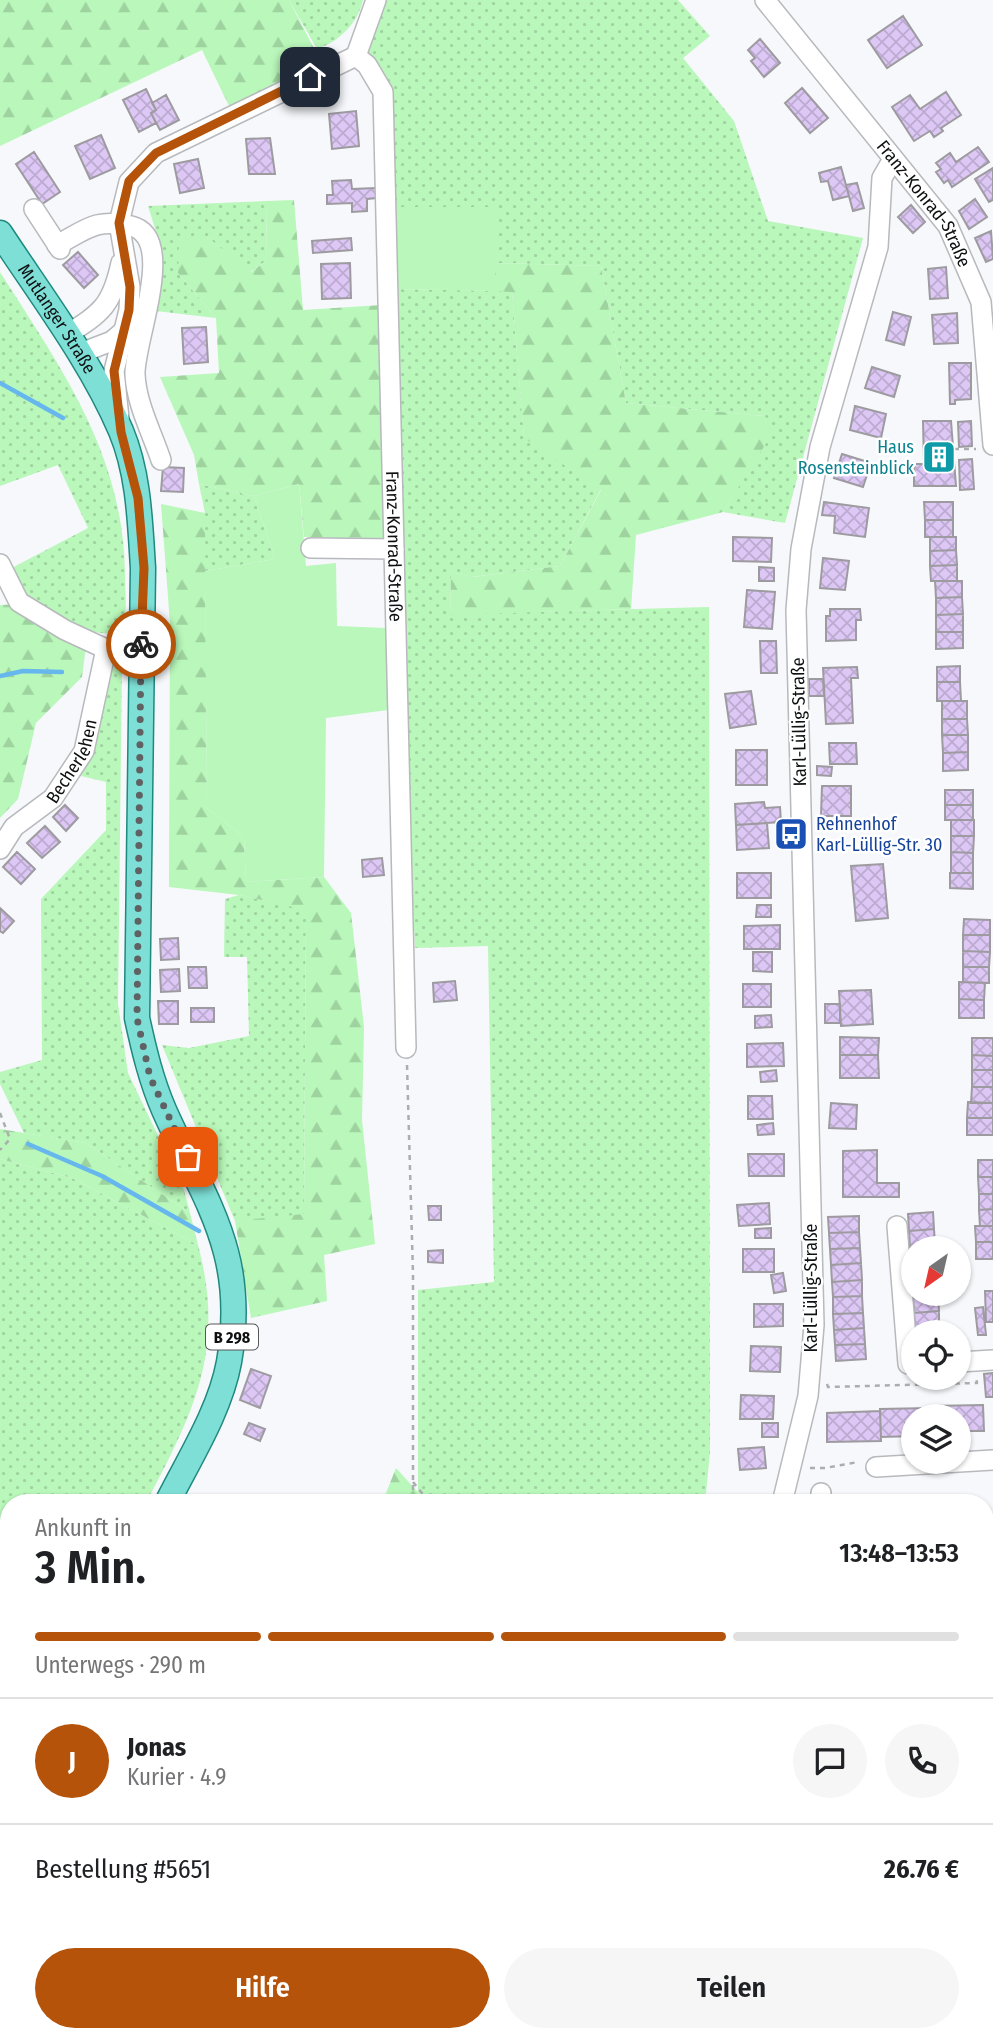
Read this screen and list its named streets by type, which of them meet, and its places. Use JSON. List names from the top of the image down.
{
  "streets": {
    "main road": ["Mutlanger Straße", "B 298"],
    "street": ["Franz-Konrad-Straße", "Karl-Lüllig-Straße", "Becherlehen"]
  },
  "crossings": [
    ["Franz-Konrad-Straße", "Karl-Lüllig-Straße"]
  ],
  "places": {
    "building": ["Haus Rosensteinblick"],
    "bus stop": ["Rehnenhof Karl-Lüllig-Str. 30"]
  },
  "north": "bottom left",
  "page": {
    "heading": ["3 Min.", "Ankunft in", "13:48–13:53"],
    "panel": [
      "Jonas",
      "Kurier · 4.9",
      "Bestellung #5651",
      "26.76 €"
    ],
    "bar": "Unterwegs · 290 m",
    "round": "J",
    "buttons": ["Hilfe", "Teilen"]
  }
}
